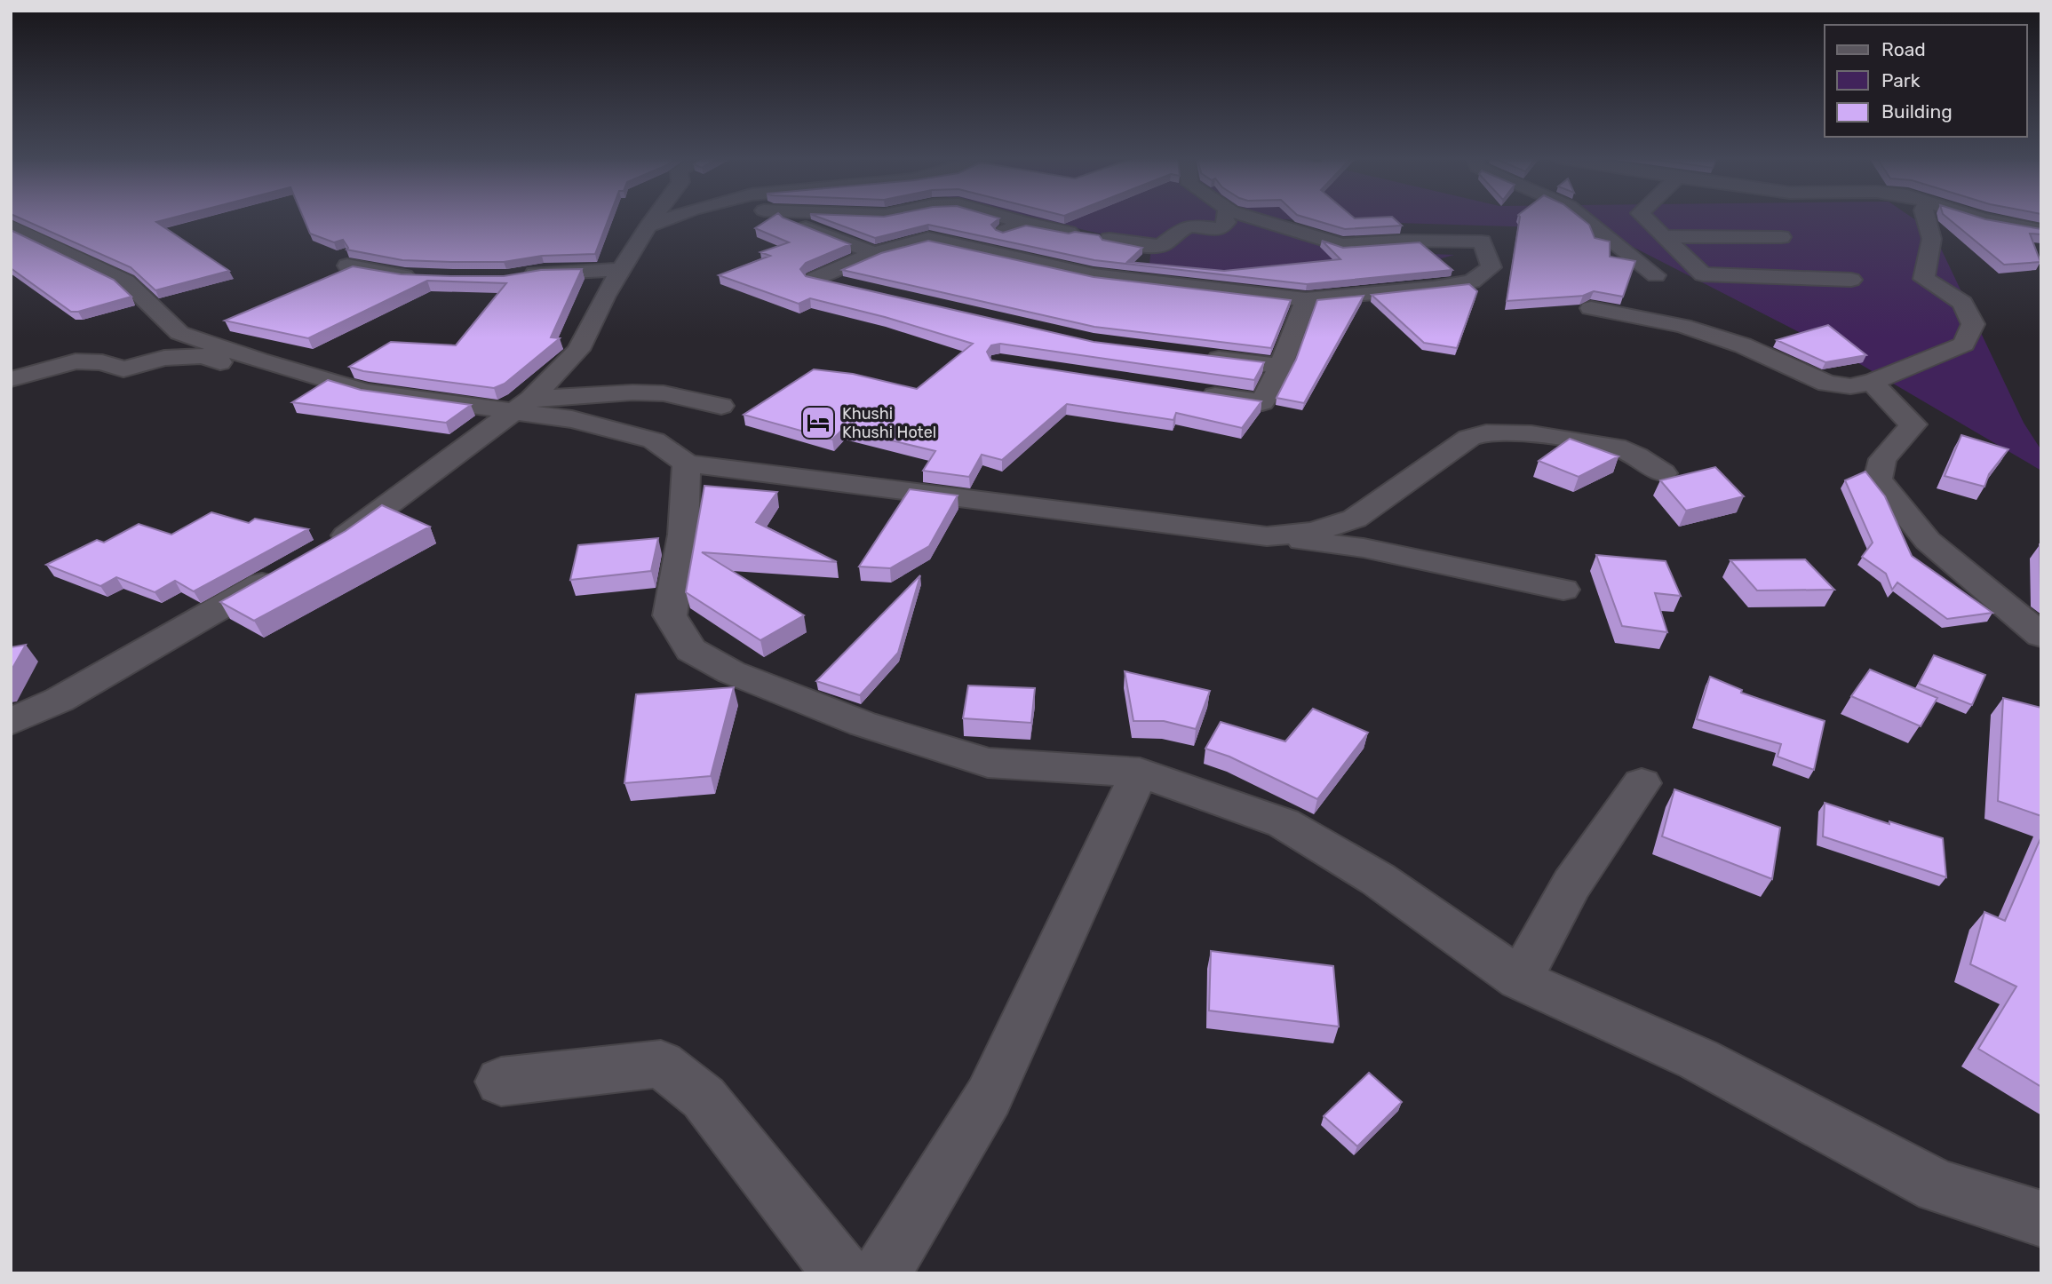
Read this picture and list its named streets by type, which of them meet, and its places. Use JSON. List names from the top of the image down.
{
  "places": {
    "hotel": ["Khushi Khushi Hotel"]
  },
  "legend": ["Road", "Park", "Building"]
}
